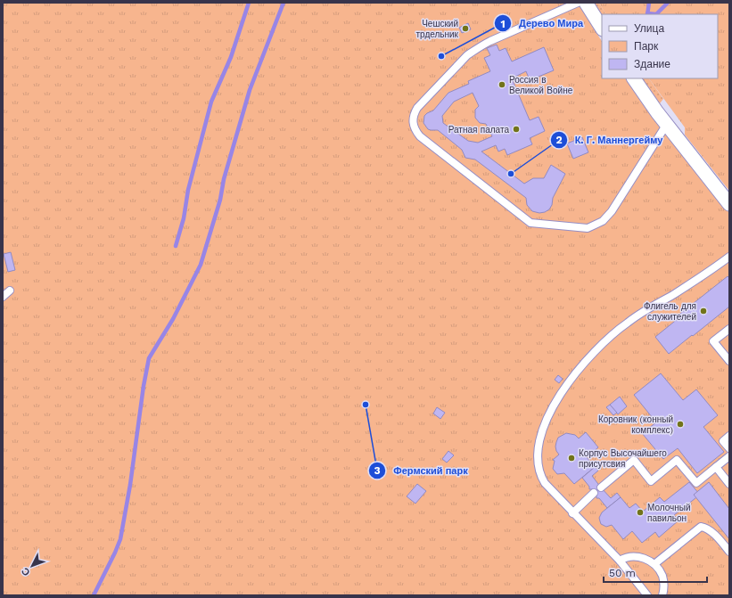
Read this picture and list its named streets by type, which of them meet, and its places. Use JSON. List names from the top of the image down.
{
  "places": [
    "Чешский трдельник",
    "Дерево Мира",
    "Россия в Великой Войне",
    "Ратная палата",
    "К. Г. Маннергейму",
    "Флигель для служителей",
    "Фермский парк",
    "Коровник (конный комплекс)",
    "Корпус Высочайшего присутсвия",
    "Молочный павильон"
  ],
  "legend": ["Улица", "Парк", "Здание"],
  "scale_bar": "50 m",
  "north": "bottom left"
}
